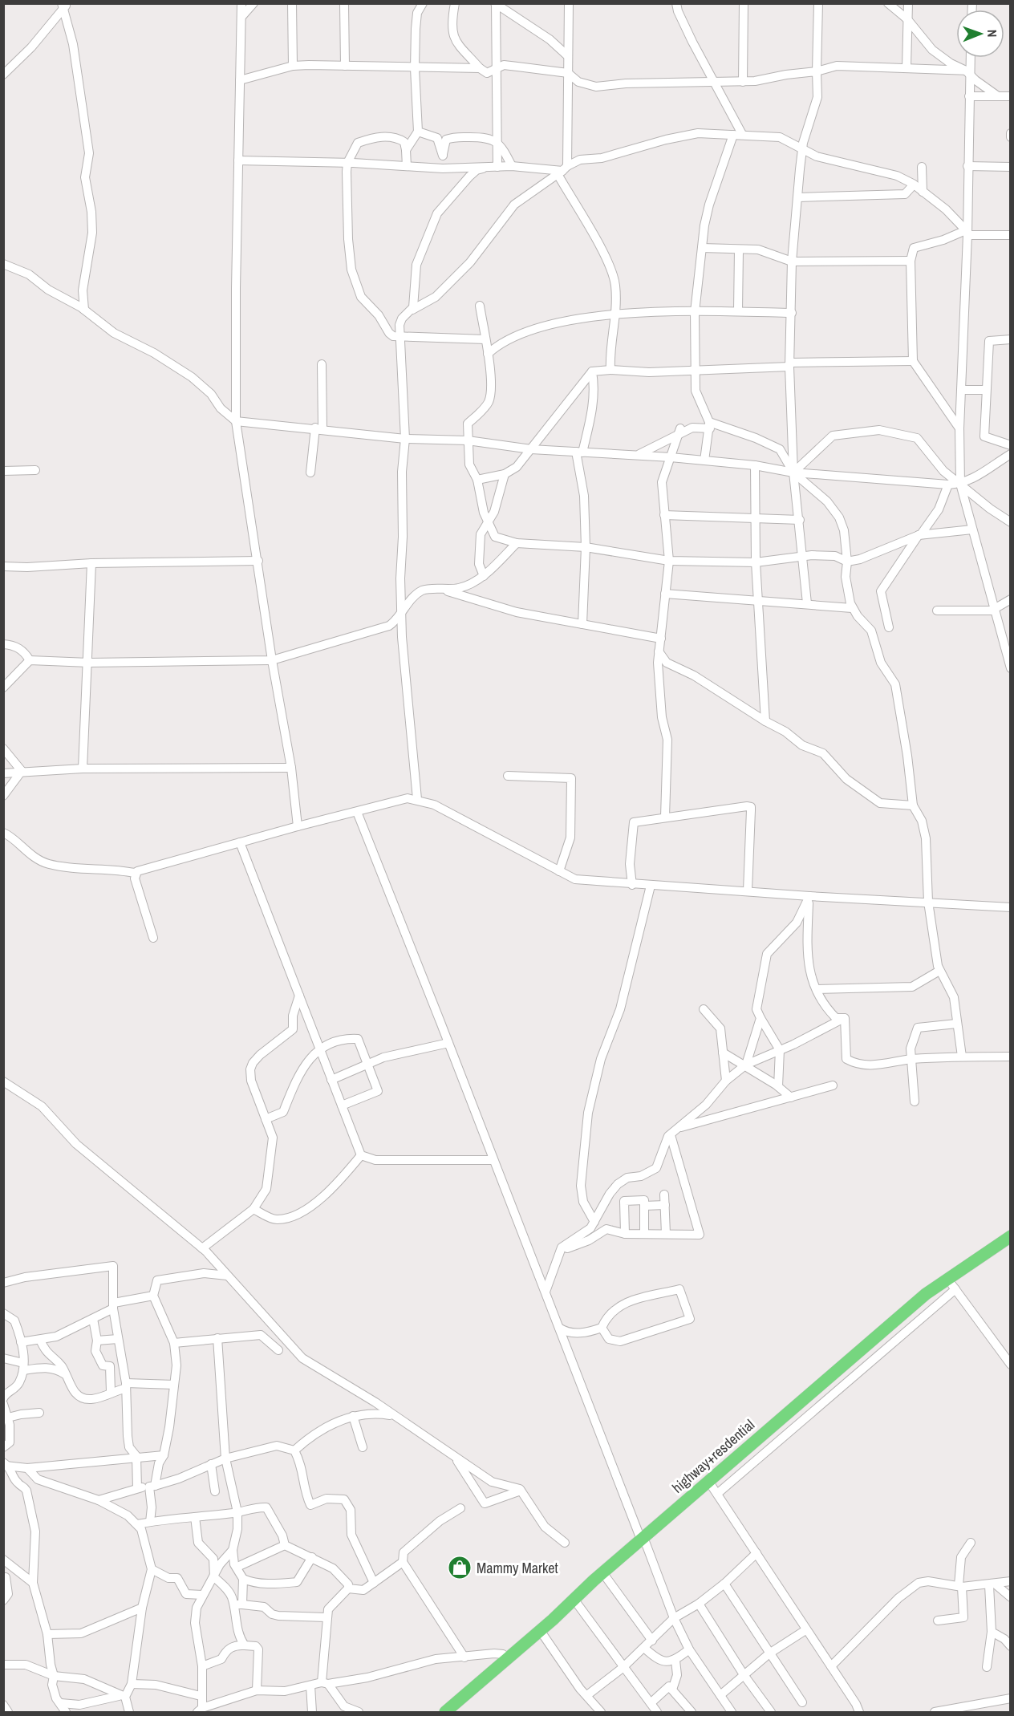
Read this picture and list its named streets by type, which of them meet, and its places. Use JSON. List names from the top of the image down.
{
  "streets": {
    "highway": ["highway+resdential"]
  },
  "places": {
    "shop": ["Mammy Market"]
  },
  "north": "right"
}
